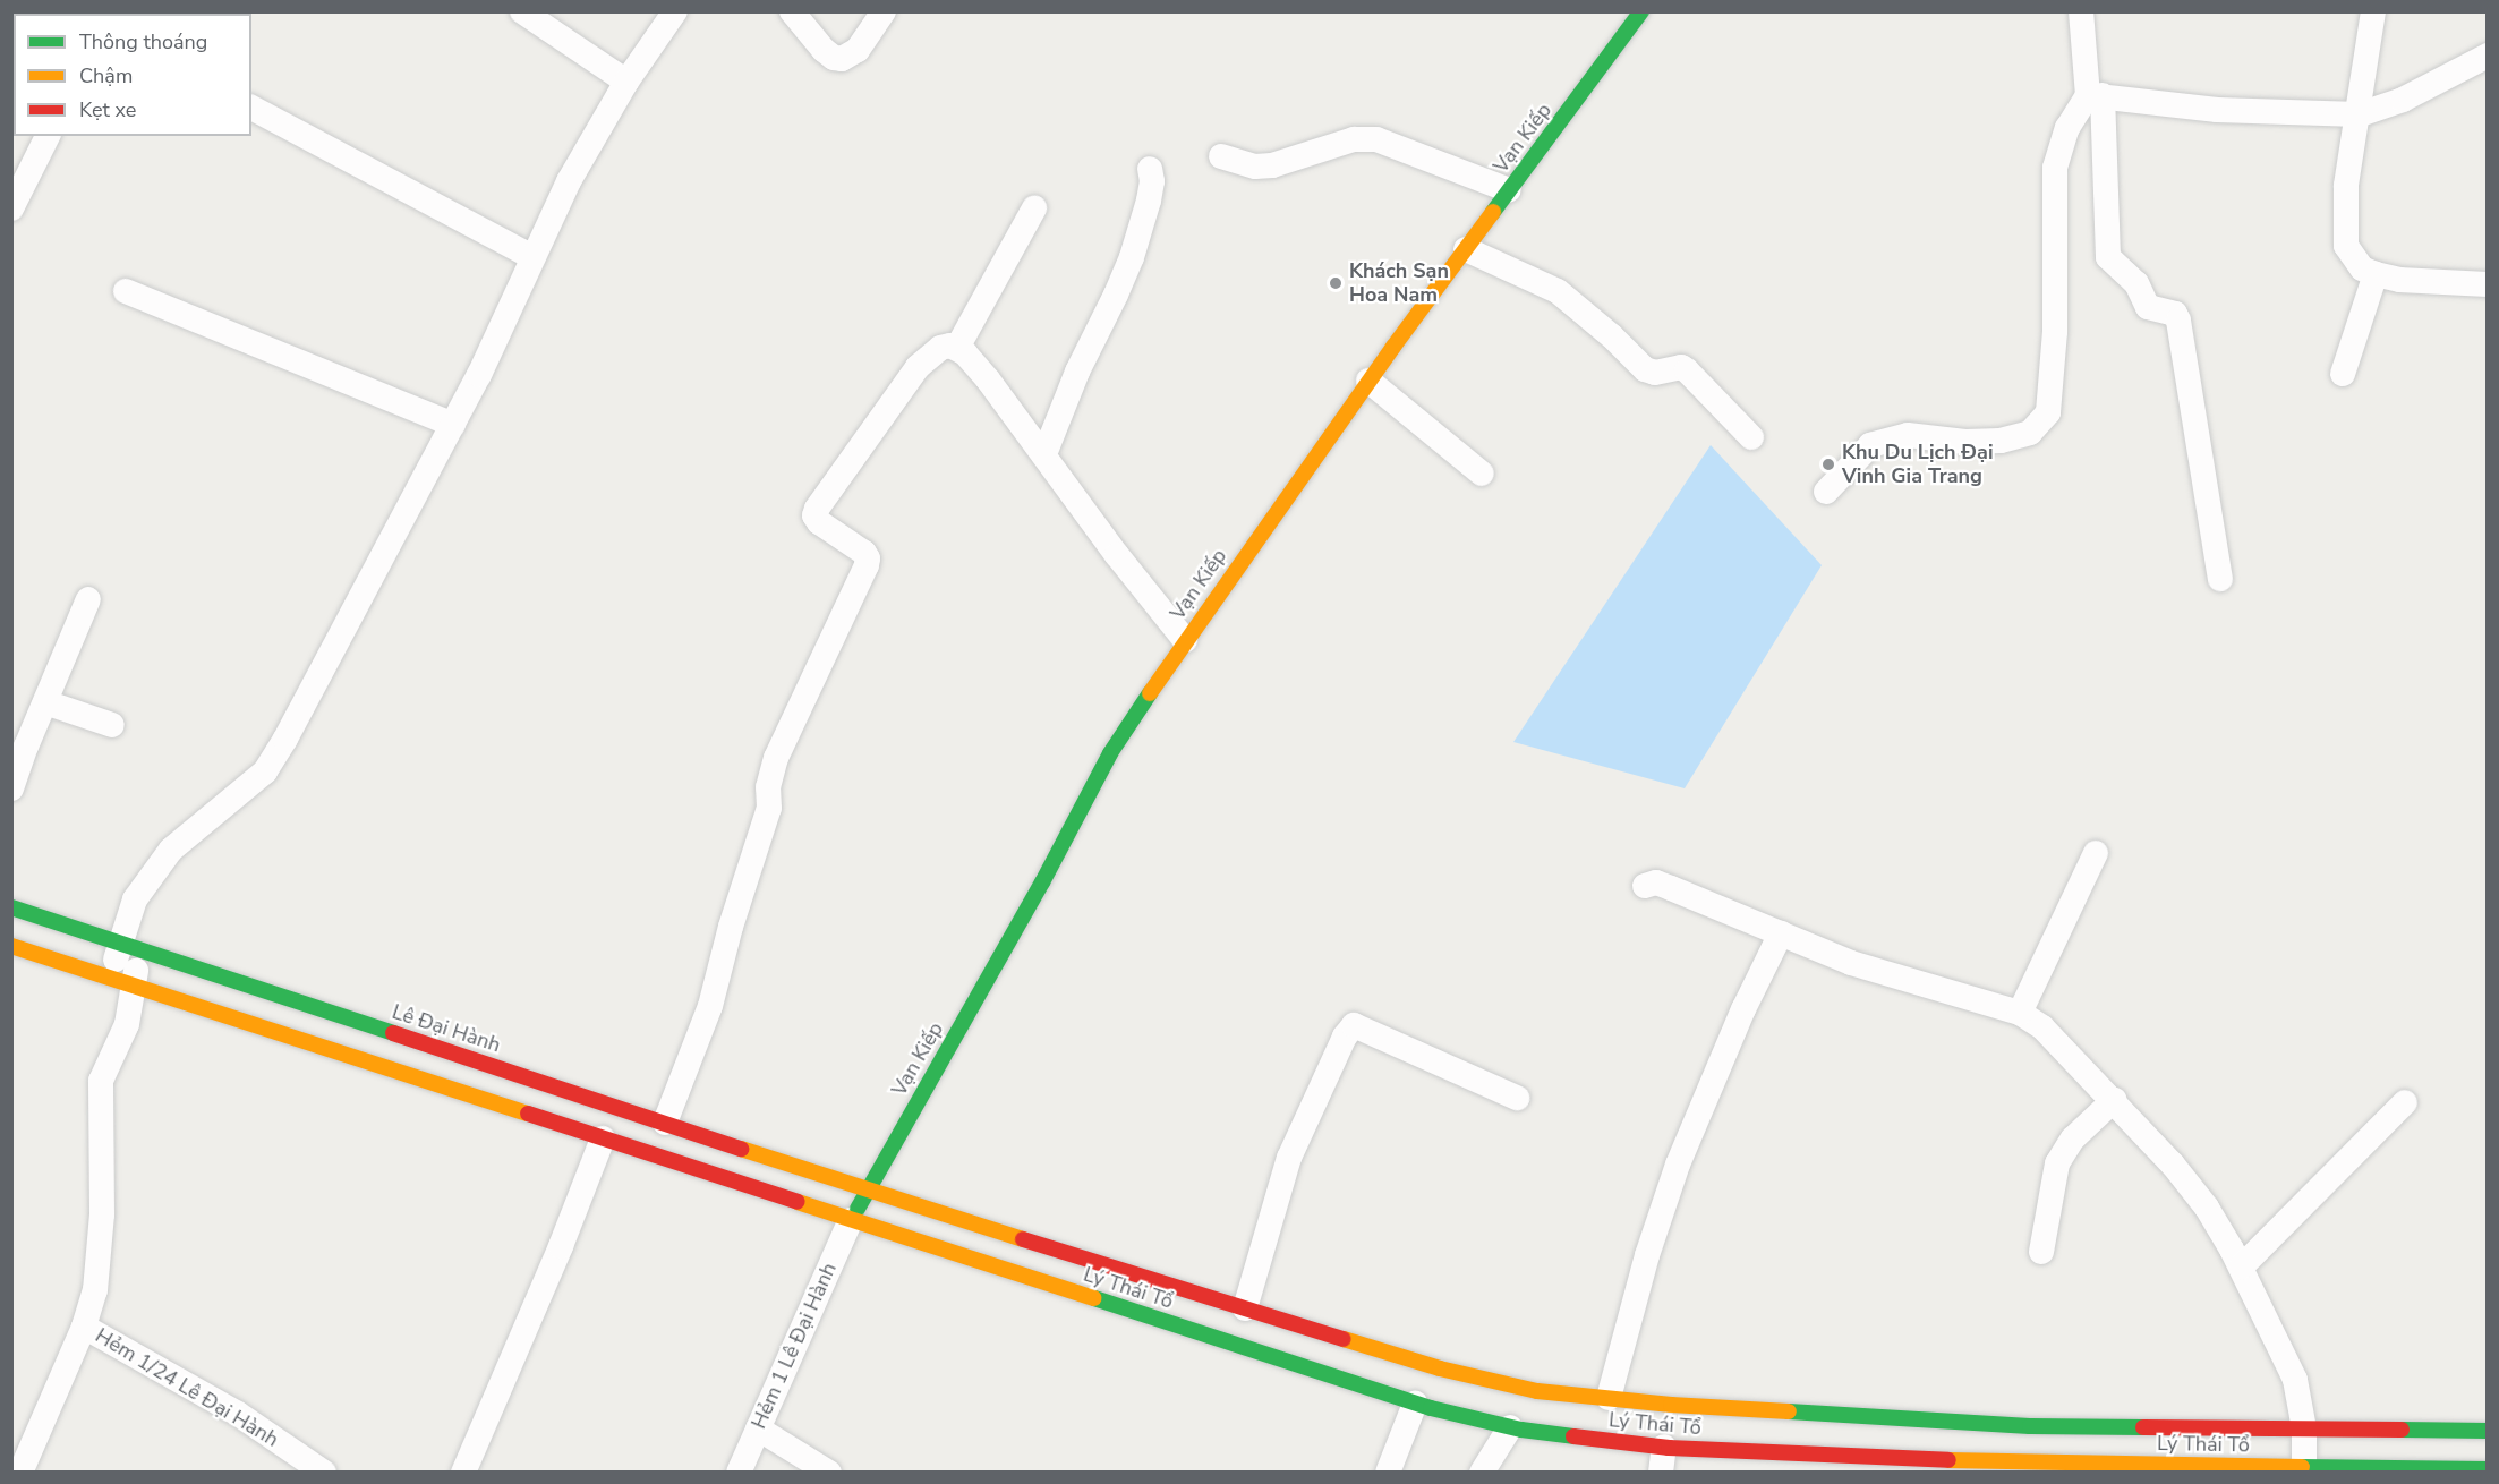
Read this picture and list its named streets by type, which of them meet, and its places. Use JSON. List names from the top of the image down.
{
  "streets": {
    "main road": ["Vạn Kiếp", "Lê Đại Hành", "Lý Thái Tổ"],
    "street": ["Hẻm 1 Lê Đại Hành", "Hẻm 1/24 Lê Đại Hành"]
  },
  "crossings": [
    ["Vạn Kiếp", "Lê Đại Hành"],
    ["Vạn Kiếp", "Lý Thái Tổ"],
    ["Vạn Kiếp", "Hẻm 1 Lê Đại Hành"],
    ["Lê Đại Hành", "Lý Thái Tổ"],
    ["Lý Thái Tổ", "Hẻm 1 Lê Đại Hành"]
  ],
  "places": ["Khách Sạn Hoa Nam", "Khu Du Lịch Đại Vinh Gia Trang"],
  "legend": ["Thông thoáng", "Chậm", "Kẹt xe"]
}
